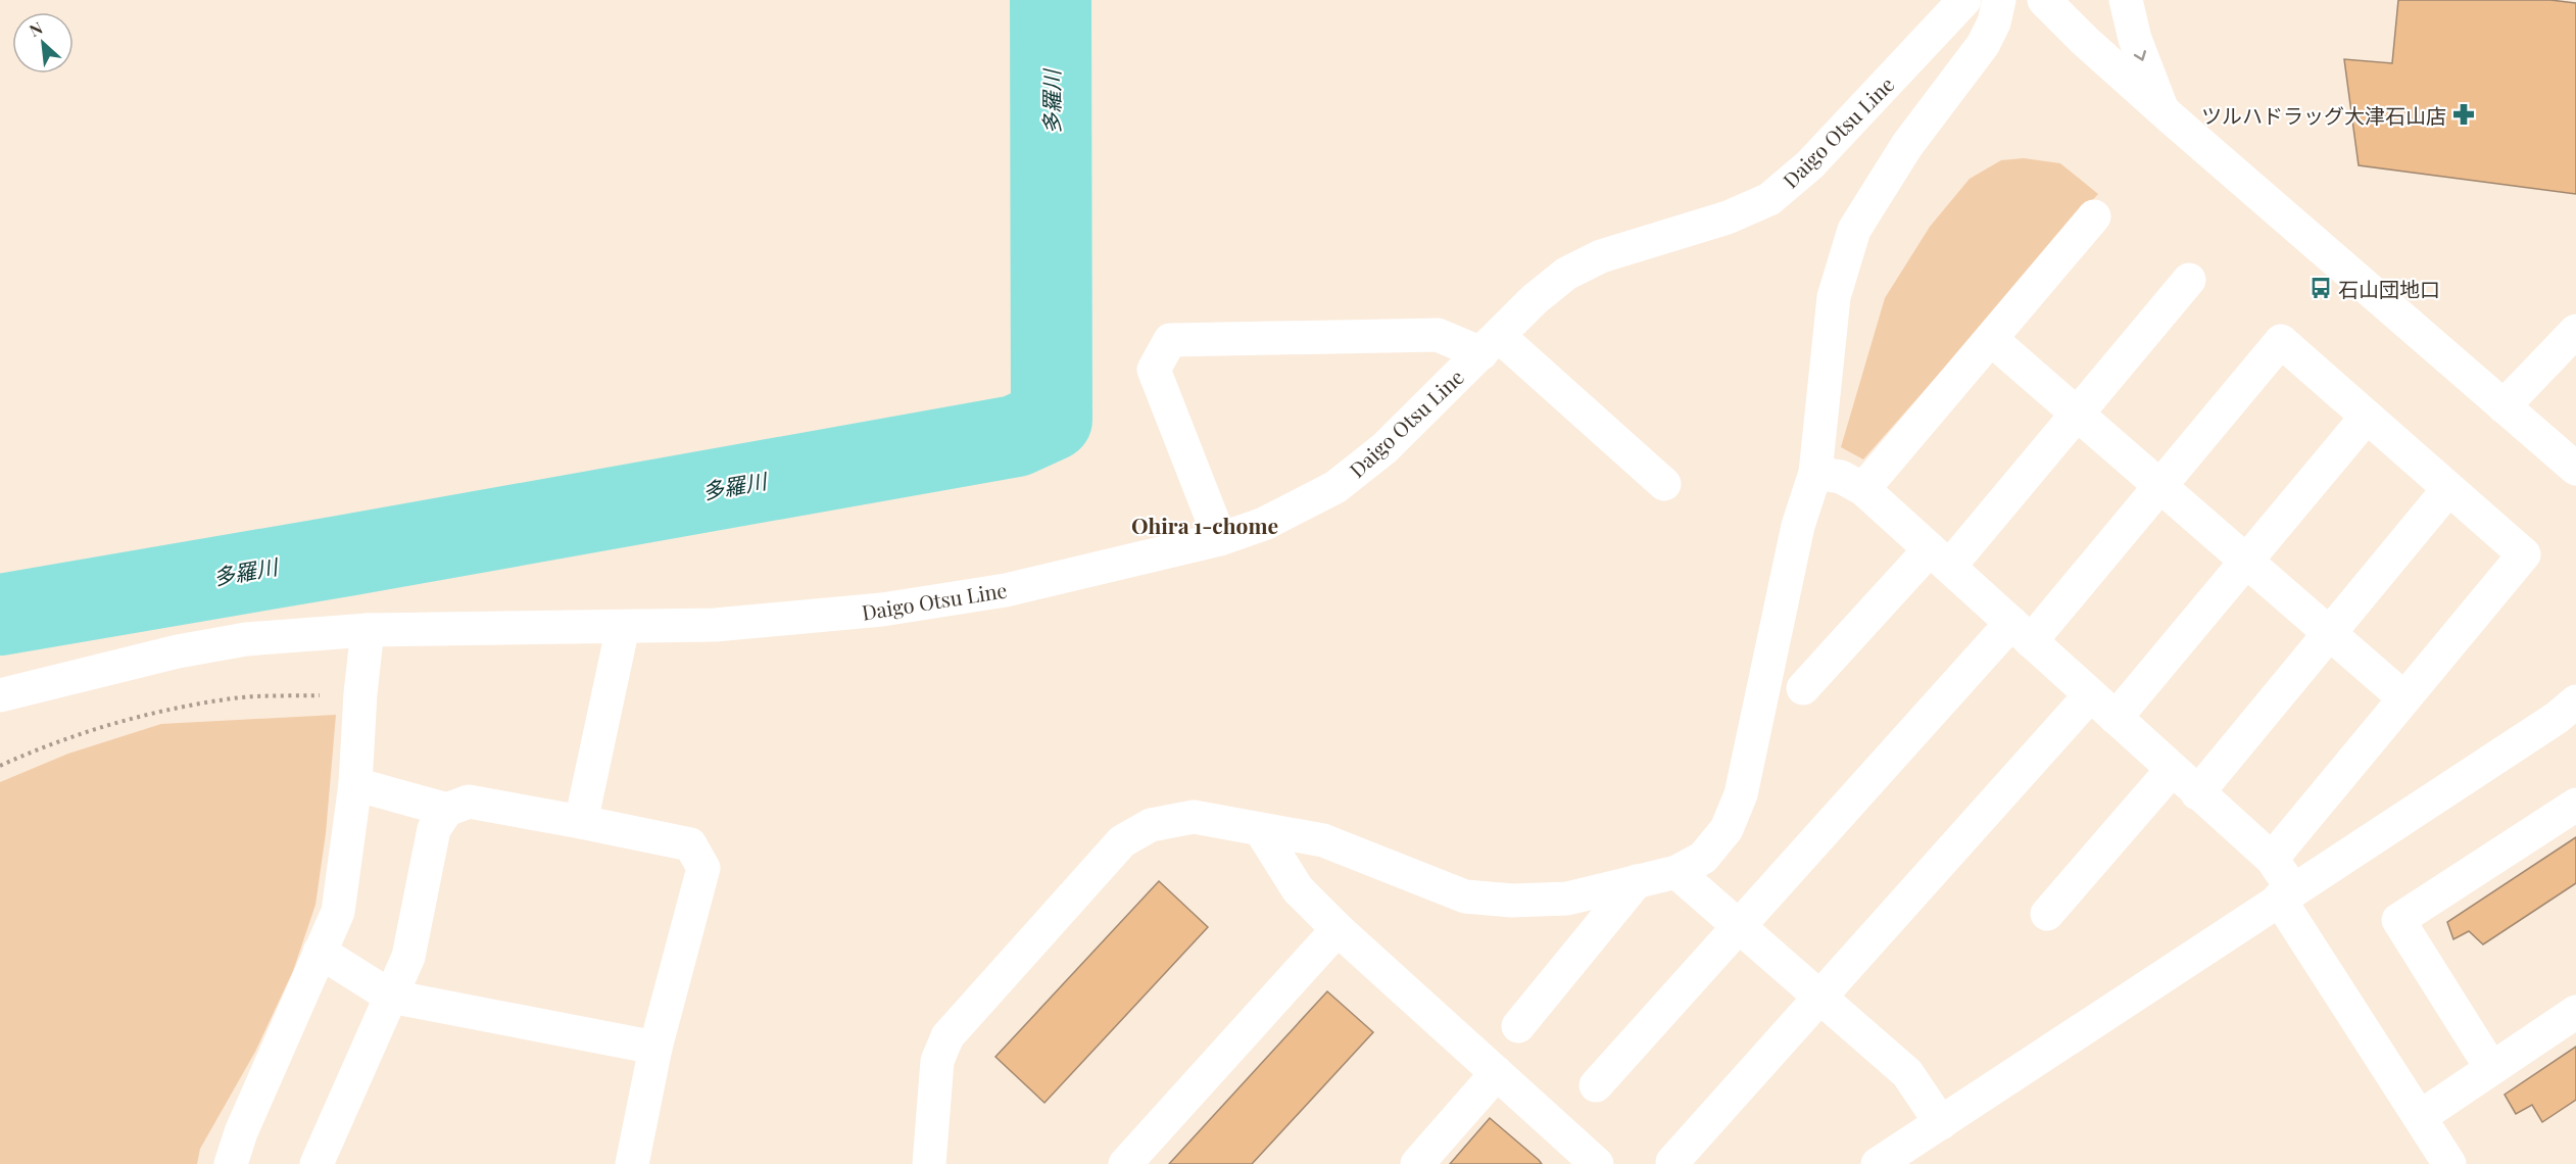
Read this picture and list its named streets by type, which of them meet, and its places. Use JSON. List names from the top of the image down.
{
  "streets": {
    "street": ["Daigo Otsu Line"]
  },
  "districts": ["Ohira 1-chome"],
  "water": ["多羅川"],
  "places": {
    "pharmacy": ["ツルハドラッグ大津石山店"],
    "bus stop": ["石山団地口"]
  },
  "north": "top left"
}
